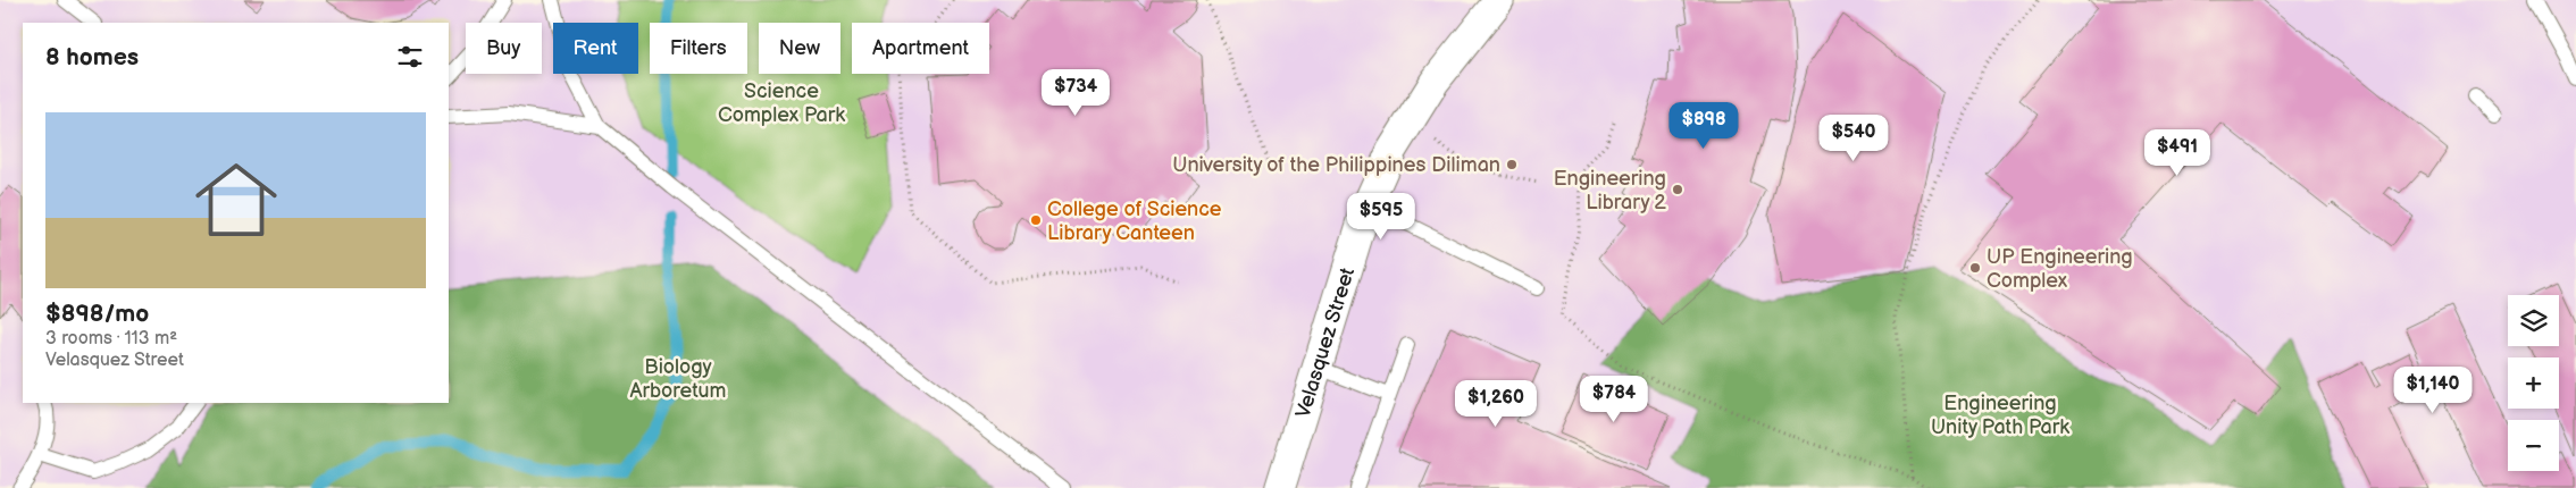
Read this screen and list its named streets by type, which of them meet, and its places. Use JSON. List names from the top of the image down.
{
  "streets": {
    "street": ["Velasquez Street"]
  },
  "parks": ["Science Complex Park", "Biology Arboretum", "Engineering Unity Path Park"],
  "places": [
    "University of the Philippines Diliman",
    "Engineering Library 2",
    "College of Science Library Canteen",
    "UP Engineering Complex"
  ],
  "page": {
    "chip": [
      "Buy",
      "Rent",
      "Filters",
      "New",
      "Apartment"
    ],
    "heading": "8 homes",
    "price": [
      "$734",
      "$898",
      "$540",
      "$491",
      "$595",
      "$1,140",
      "$784",
      "$1,260"
    ],
    "list": [
      {
        "name": "$898/mo",
        "note": "3 rooms · 113 m² · Velasquez Street"
      }
    ],
    "map_buttons": ["+", "−"]
  }
}
